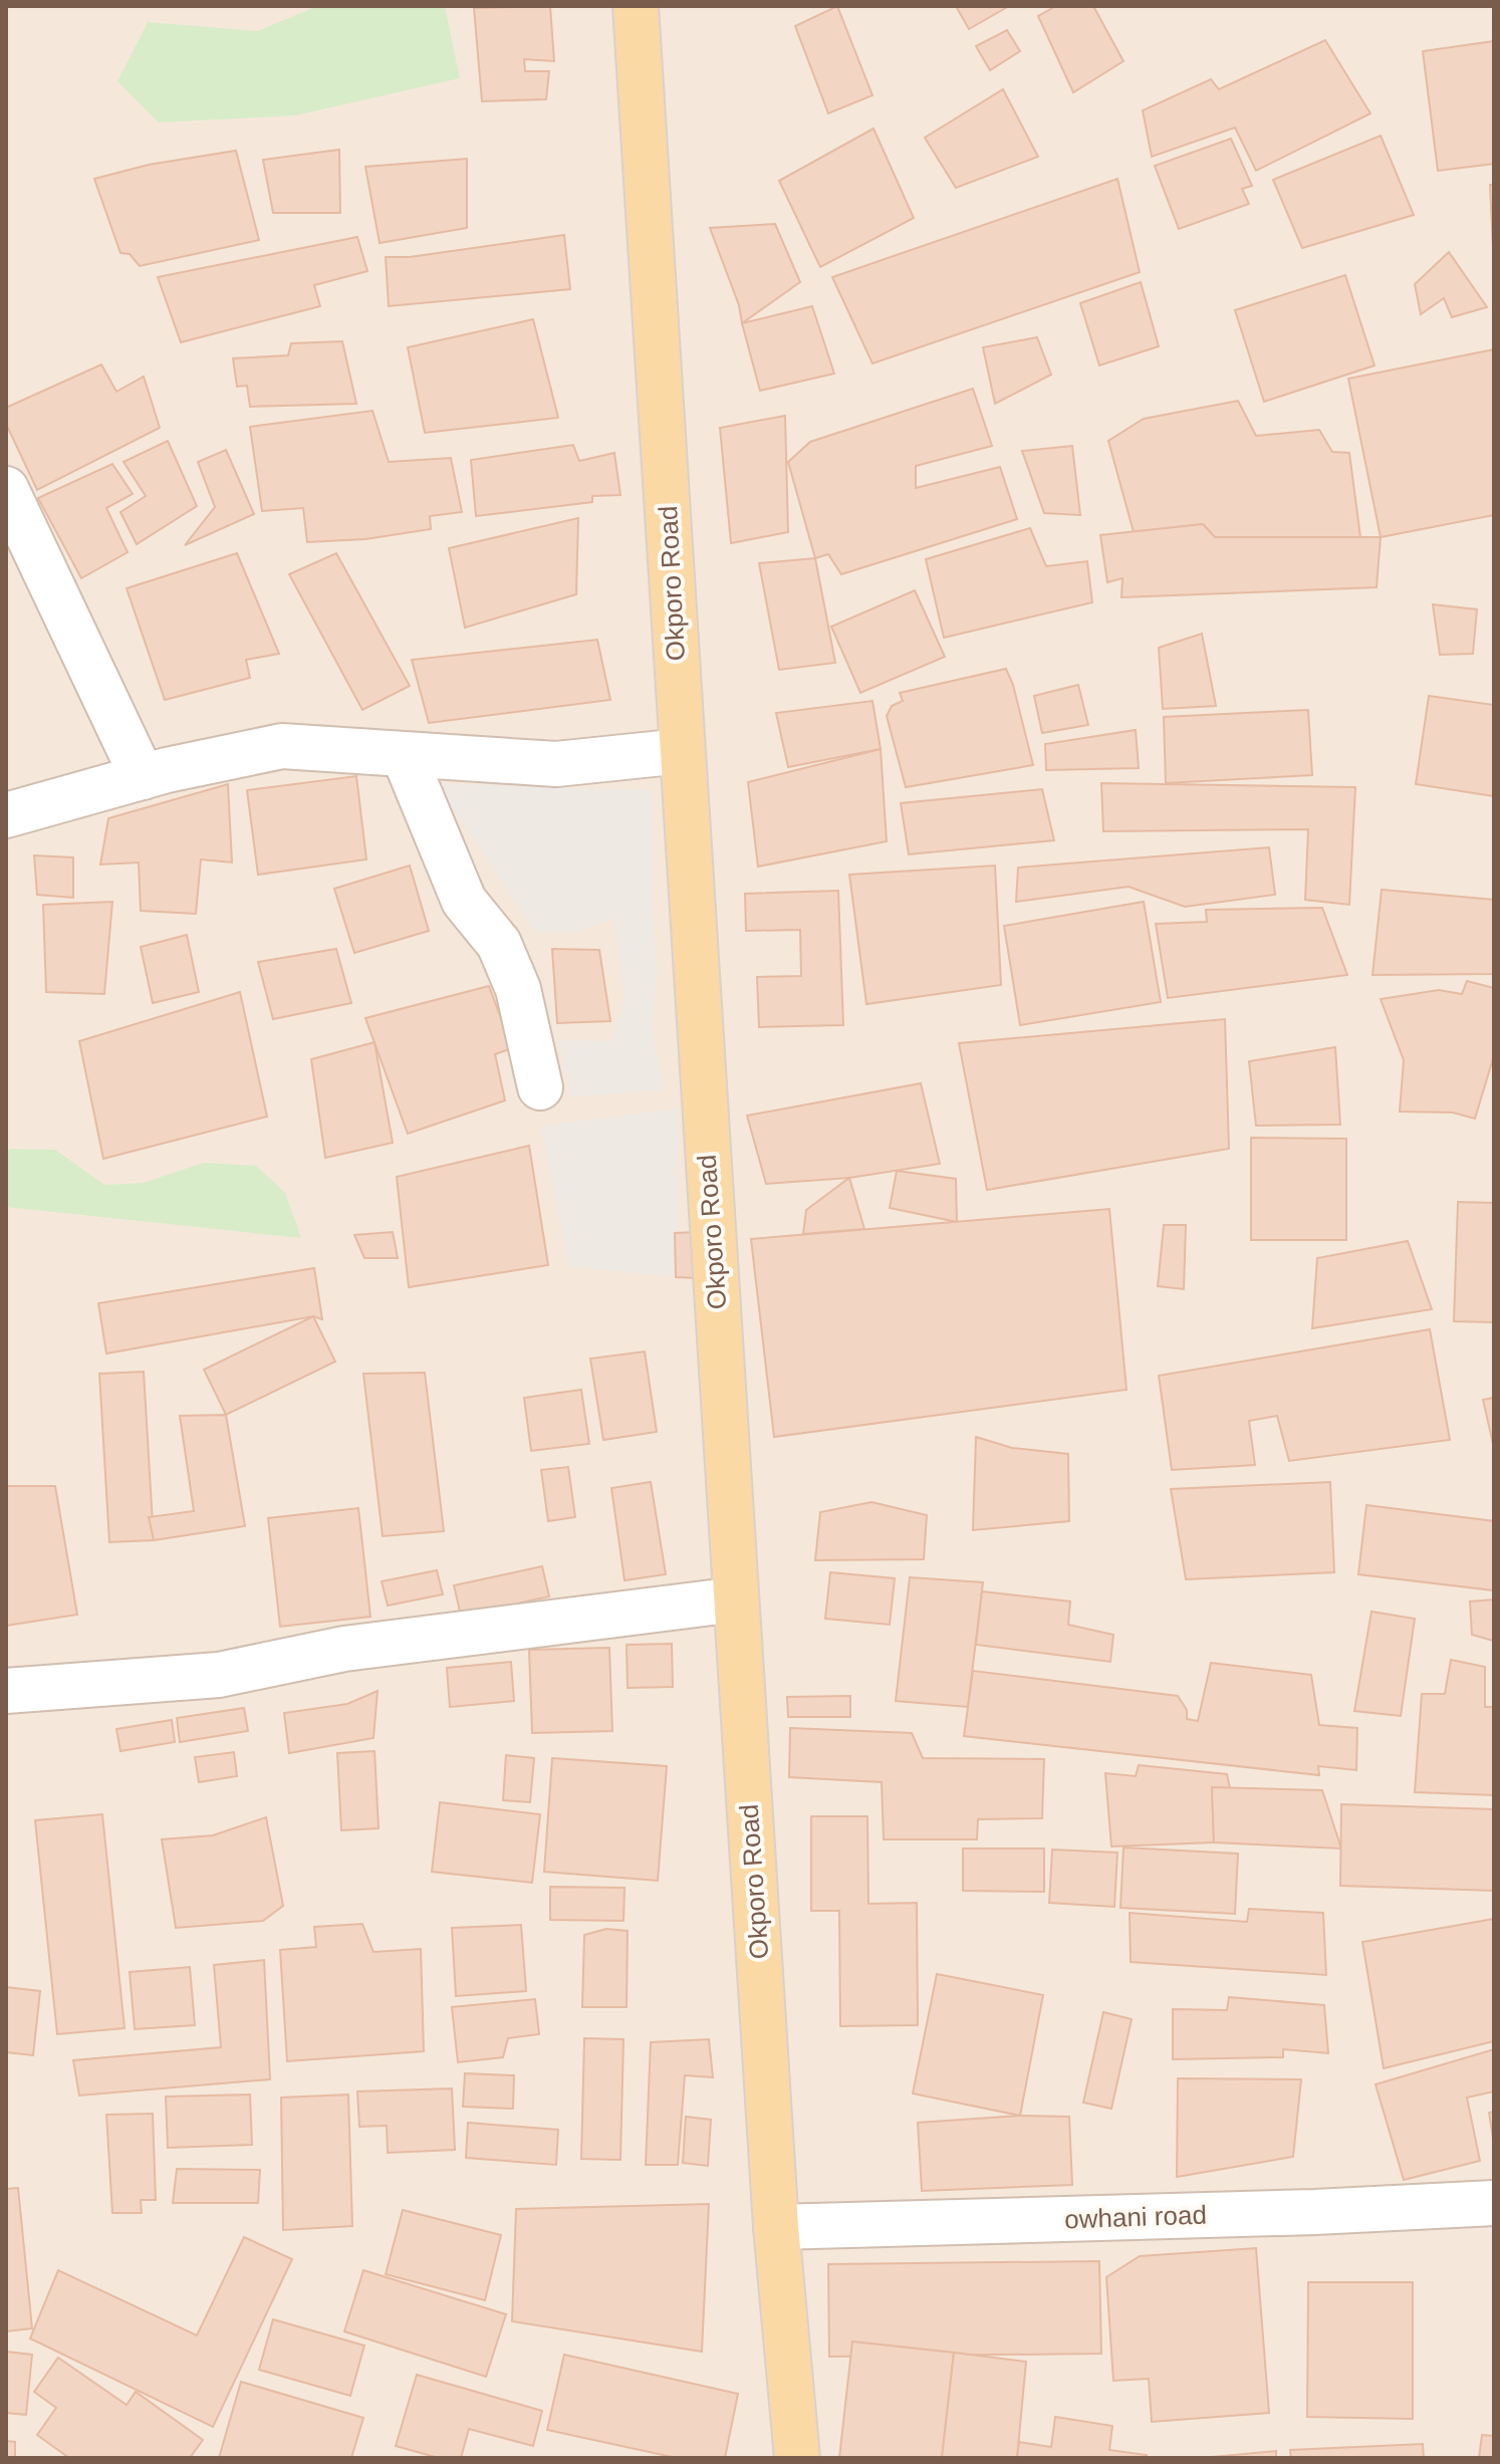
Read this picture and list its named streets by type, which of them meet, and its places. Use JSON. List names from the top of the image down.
{
  "streets": {
    "main road": ["Okporo Road"],
    "street": ["owhani road"]
  },
  "crossings": [
    ["Okporo Road", "owhani road"]
  ]
}
